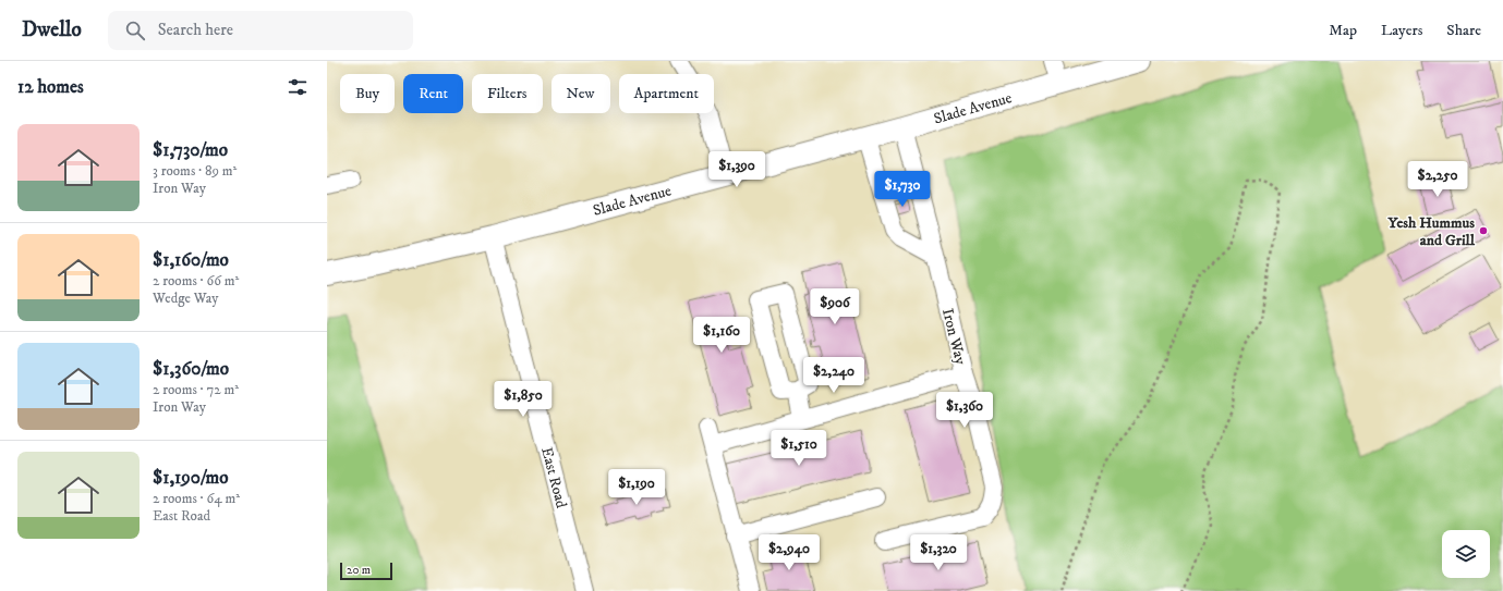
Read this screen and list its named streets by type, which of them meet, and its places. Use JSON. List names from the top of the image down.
{
  "streets": {
    "main road": ["Slade Avenue"],
    "street": ["Iron Way", "East Road"]
  },
  "crossings": [
    ["Slade Avenue", "Iron Way"],
    ["Slade Avenue", "East Road"]
  ],
  "places": ["Yesh Hummus and Grill"],
  "scale_bar": "20 m",
  "page": {
    "header": "Dwello",
    "search": "Search here",
    "nav": ["Map", "Layers", "Share"],
    "heading": "12 homes",
    "chip": [
      "Buy",
      "Rent",
      "Filters",
      "New",
      "Apartment"
    ],
    "list": [
      {
        "name": "$1,730/mo",
        "note": "3 rooms · 89 m² · Iron Way"
      },
      {
        "name": "$1,160/mo",
        "note": "2 rooms · 66 m² · Wedge Way"
      },
      {
        "name": "$1,360/mo",
        "note": "2 rooms · 72 m² · Iron Way"
      },
      {
        "name": "$1,190/mo",
        "note": "2 rooms · 64 m² · East Road"
      }
    ],
    "price": [
      "$1,390",
      "$2,250",
      "$1,730",
      "$906",
      "$1,160",
      "$2,240",
      "$1,850",
      "$1,360",
      "$1,510",
      "$1,190",
      "$2,940",
      "$1,320"
    ],
    "scale": "20 m"
  }
}
